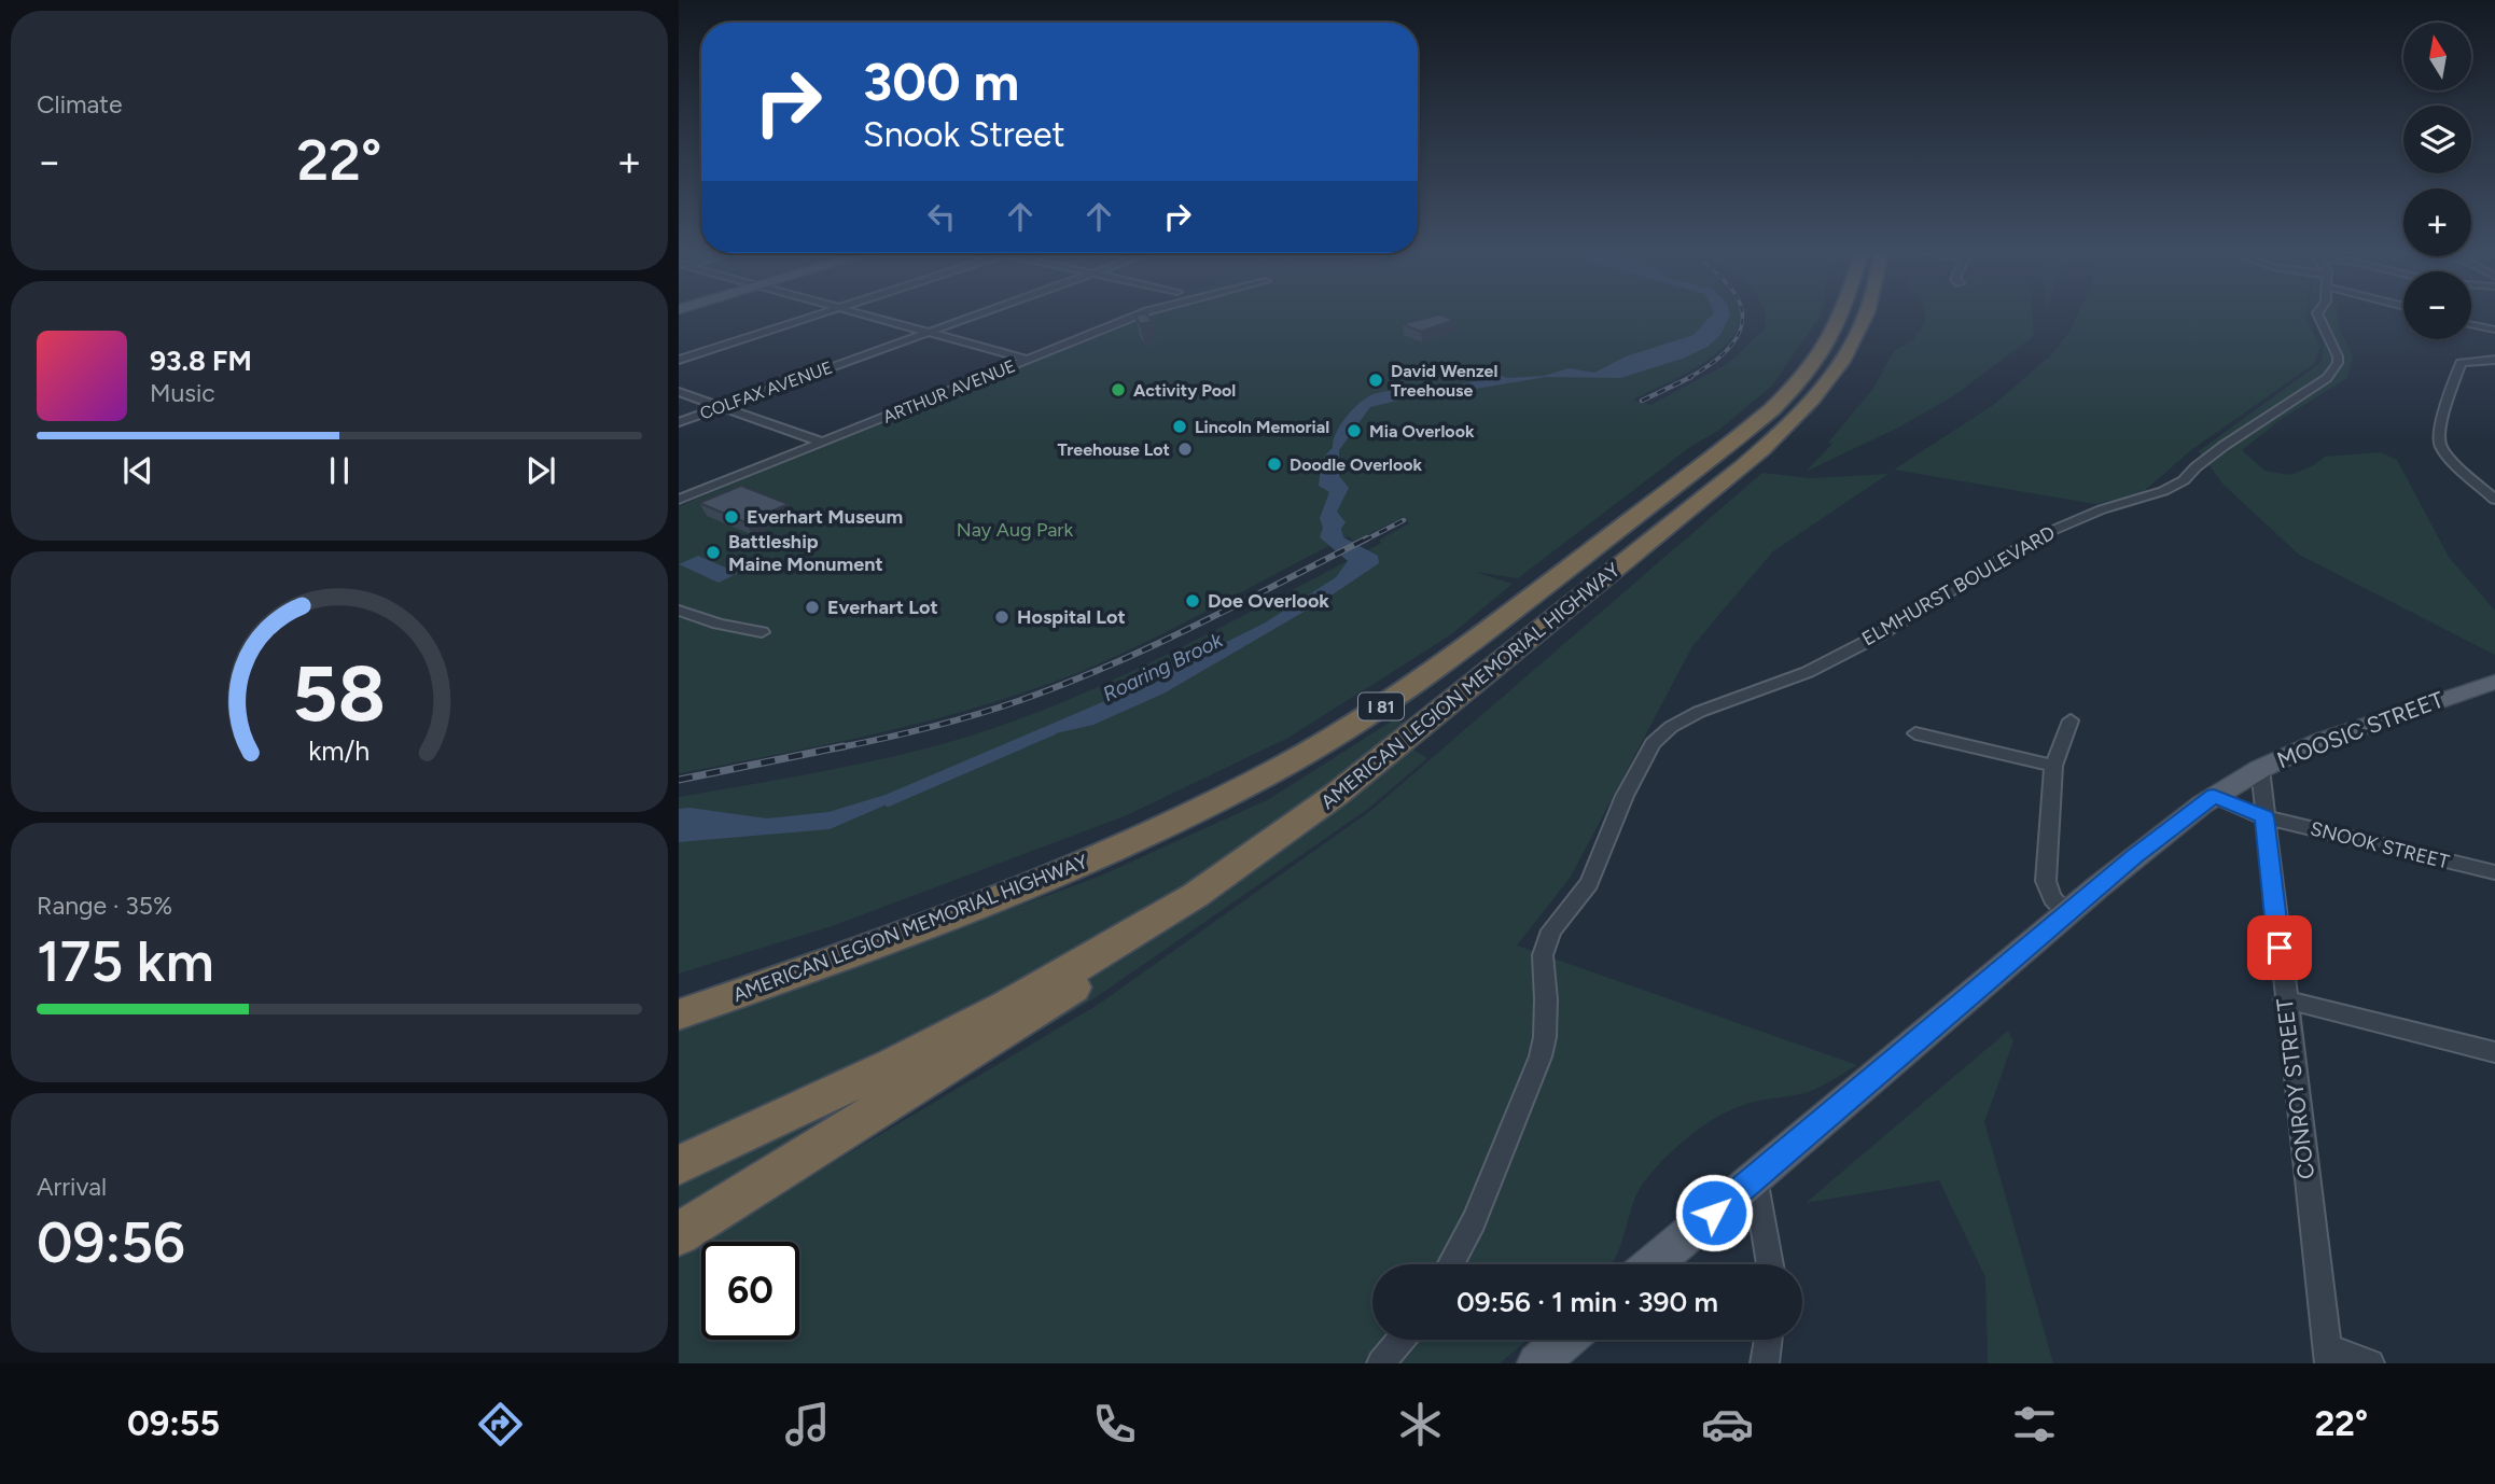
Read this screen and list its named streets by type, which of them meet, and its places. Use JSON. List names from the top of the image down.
{
  "streets": {
    "highway": ["AMERICAN LEGION MEMORIAL HIGHWAY", "I 81"],
    "main road": ["MOOSIC STREET"],
    "street": [
      "COLFAX AVENUE",
      "ARTHUR AVENUE",
      "ELMHURST BOULEVARD",
      "SNOOK STREET",
      "CONROY STREET"
    ]
  },
  "crossings": [
    ["MOOSIC STREET", "SNOOK STREET"],
    ["MOOSIC STREET", "CONROY STREET"],
    ["SNOOK STREET", "CONROY STREET"]
  ],
  "water": ["Roaring Brook"],
  "parks": ["Nay Aug Park"],
  "places": [
    "David Wenzel Treehouse",
    "Activity Pool",
    "Lincoln Memorial",
    "Mia Overlook",
    "Treehouse Lot",
    "Doodle Overlook",
    "Everhart Museum",
    "Battleship Maine Monument",
    "Doe Overlook",
    "Everhart Lot",
    "Hospital Lot"
  ],
  "north": "top",
  "page": {
    "tile": [
      "Climate",
      ["Range · 35%", "175 km"],
      ["Arrival", "09:56"]
    ],
    "map_buttons": ["+", "−"],
    "turn": ["300 m", "Snook Street"],
    "heat": ["−", "22°", "+"],
    "song": ["93.8 FM", "Music"],
    "limit": "60",
    "trip": "09:56 · 1 min · 390 m",
    "tabs": ["09:55", "22°"],
    "gauge": ["58", "km/h"]
  }
}
